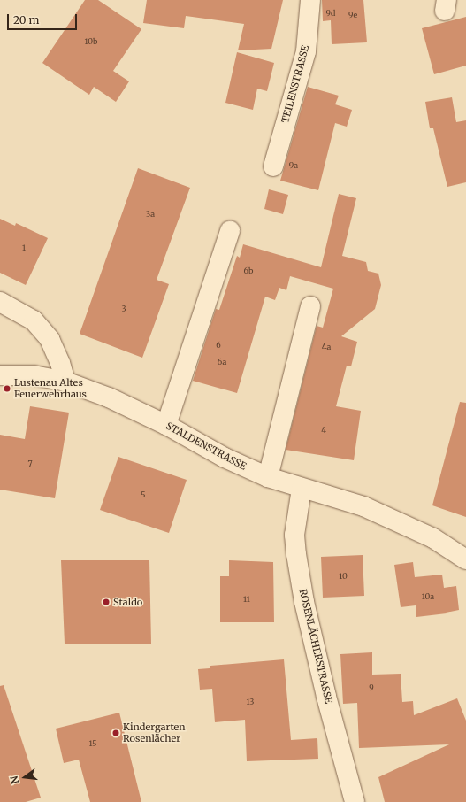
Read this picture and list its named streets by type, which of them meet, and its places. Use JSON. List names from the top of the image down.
{
  "streets": {
    "street": ["TEILENSTRASSE", "STALDENSTRASSE", "ROSENLÄCHERSTRASSE"]
  },
  "crossings": [
    ["STALDENSTRASSE", "ROSENLÄCHERSTRASSE"]
  ],
  "places": ["Lustenau Altes Feuerwehrhaus", "Staldo", "Kindergarten Rosenlächer"],
  "house_numbers": [
    "9d",
    "9e",
    "10b",
    "9a",
    "3a",
    "1",
    "6b",
    "3",
    "6",
    "4a",
    "6a",
    "4",
    "7",
    "5",
    "10",
    "10a",
    "11",
    "9",
    "13",
    "15"
  ],
  "scale_bar": "20 m",
  "north": "left"
}
